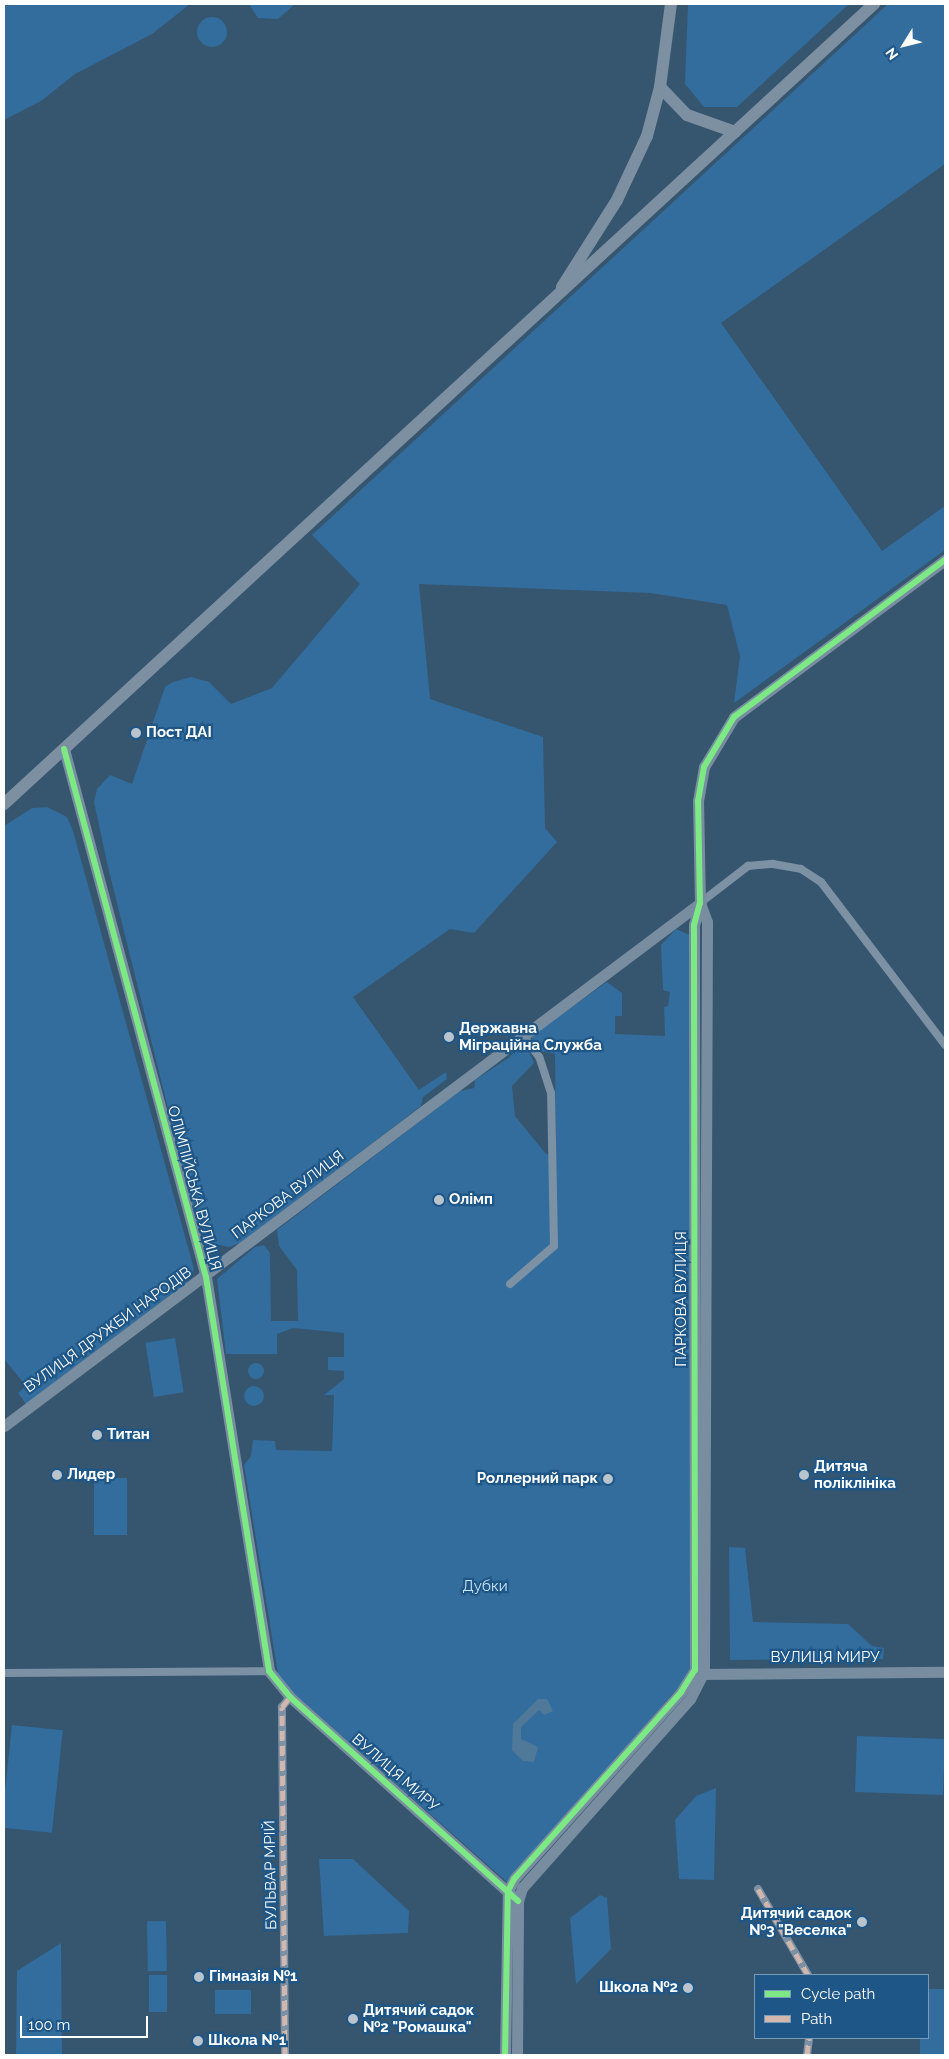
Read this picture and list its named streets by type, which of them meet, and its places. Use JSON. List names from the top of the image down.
{
  "streets": {
    "street": [
      "ОЛІМПІЙСЬКА ВУЛИЦЯ",
      "ПАРКОВА ВУЛИЦЯ",
      "ВУЛИЦЯ ДРУЖБИ НАРОДІВ",
      "ВУЛИЦЯ МИРУ",
      "БУЛЬВАР МРІЙ"
    ]
  },
  "crossings": [
    ["ОЛІМПІЙСЬКА ВУЛИЦЯ", "ПАРКОВА ВУЛИЦЯ"],
    ["ОЛІМПІЙСЬКА ВУЛИЦЯ", "ВУЛИЦЯ ДРУЖБИ НАРОДІВ"],
    ["ОЛІМПІЙСЬКА ВУЛИЦЯ", "ВУЛИЦЯ МИРУ"],
    ["ПАРКОВА ВУЛИЦЯ", "ВУЛИЦЯ ДРУЖБИ НАРОДІВ"],
    ["ПАРКОВА ВУЛИЦЯ", "ВУЛИЦЯ МИРУ"],
    ["ВУЛИЦЯ МИРУ", "БУЛЬВАР МРІЙ"]
  ],
  "parks": ["Дубки"],
  "places": [
    "Пост ДАІ",
    "Державна Міграційна Служба",
    "Олімп",
    "Титан",
    "Лидер",
    "Дитяча поліклініка",
    "Роллерний парк",
    "Дитячий садок №3 \"Веселка\"",
    "Гімназія №1",
    "Школа №2",
    "Дитячий садок №2 \"Ромашка\"",
    "Школа №1"
  ],
  "legend": ["Cycle path", "Path"],
  "scale_bar": "100 m",
  "north": "bottom left"
}
